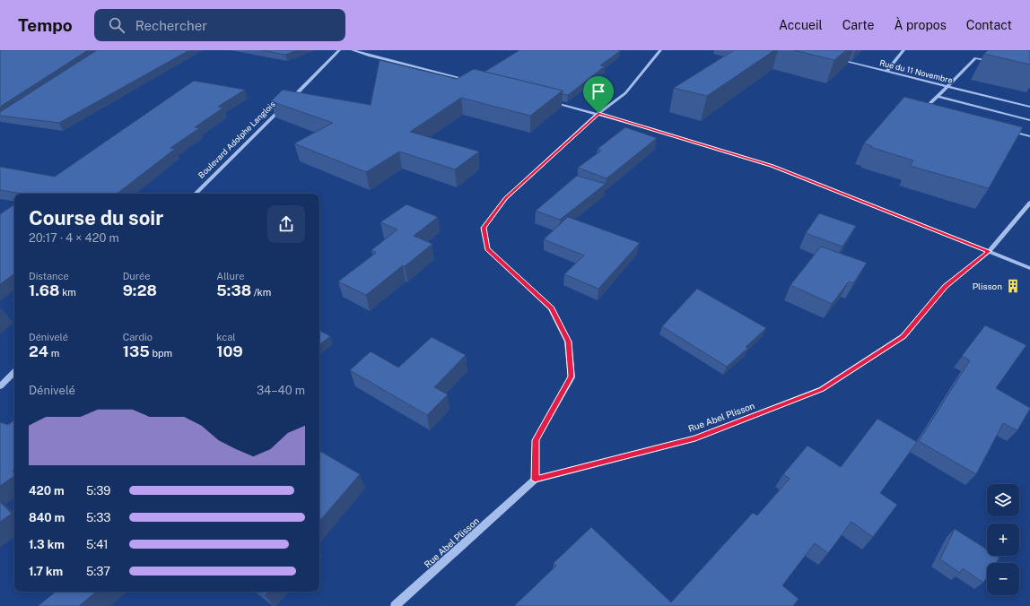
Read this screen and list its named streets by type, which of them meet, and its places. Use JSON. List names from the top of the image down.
{
  "streets": {
    "street": ["Rue du 11 Novembre", "Boulevard Adolphe Langlois", "Rue Abel Plisson"]
  },
  "places": {
    "building": ["Plisson"]
  },
  "page": {
    "header": "Tempo",
    "search": "Rechercher",
    "nav": [
      "Accueil",
      "Carte",
      "À propos",
      "Contact"
    ],
    "heading": ["Course du soir", "20:17 · 4 × 420 m"],
    "stats": [
      ["Distance", "1.68 km"],
      ["Durée", "9:28"],
      ["Allure", "5:38 /km"],
      ["Dénivelé", "24 m"],
      ["Cardio", "135 bpm"],
      ["kcal", "109"]
    ],
    "chart": ["Dénivelé", "34–40 m"],
    "list": [
      {
        "name": "420 m",
        "note": "5:39"
      },
      {
        "name": "840 m",
        "note": "5:33"
      },
      {
        "name": "1.3 km",
        "note": "5:41"
      },
      {
        "name": "1.7 km",
        "note": "5:37"
      }
    ],
    "map_buttons": ["+", "−"]
  }
}
